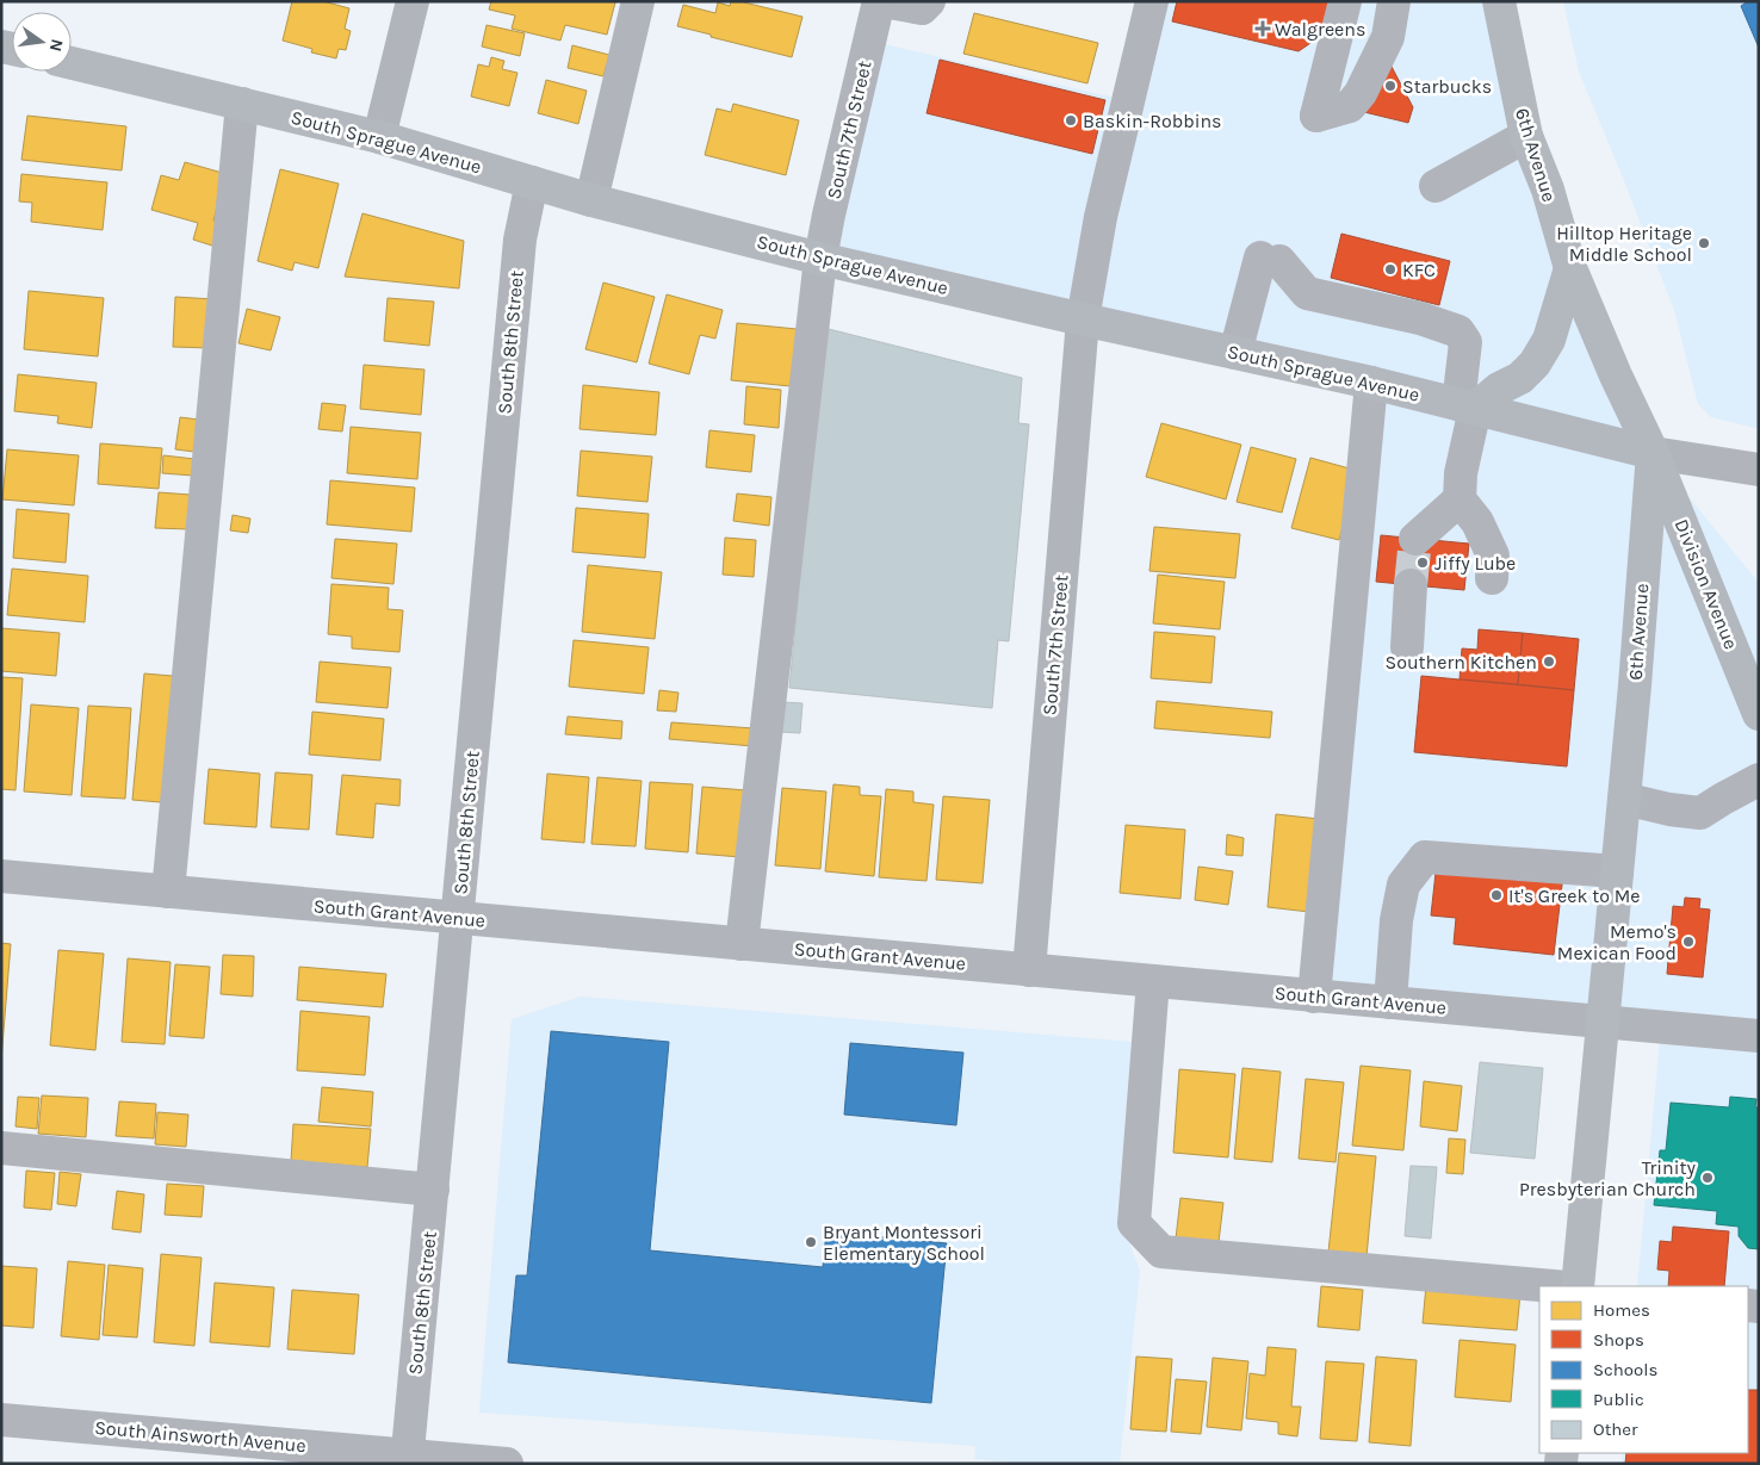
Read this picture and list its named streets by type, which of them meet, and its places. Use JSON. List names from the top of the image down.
{
  "streets": {
    "main road": ["South Sprague Avenue", "6th Avenue", "Division Avenue"],
    "street": [
      "South 7th Street",
      "South 8th Street",
      "South Grant Avenue",
      "South Ainsworth Avenue"
    ]
  },
  "crossings": [
    ["South 7th Street", "South Sprague Avenue"],
    ["South 7th Street", "South Grant Avenue"],
    ["South Sprague Avenue", "6th Avenue"],
    ["South Sprague Avenue", "South 8th Street"],
    ["South Sprague Avenue", "Division Avenue"],
    ["6th Avenue", "Division Avenue"],
    ["6th Avenue", "South Grant Avenue"],
    ["South 8th Street", "South Grant Avenue"],
    ["South 8th Street", "South Ainsworth Avenue"]
  ],
  "places": {
    "health": ["Walgreens"],
    "other": [
      "Starbucks",
      "Baskin-Robbins",
      "Hilltop Heritage Middle School",
      "KFC",
      "Jiffy Lube",
      "Southern Kitchen",
      "It's Greek to Me",
      "Memo's Mexican Food",
      "Trinity Presbyterian Church",
      "Bryant Montessori Elementary School"
    ]
  },
  "legend": [
    "Homes",
    "Shops",
    "Schools",
    "Public",
    "Other"
  ],
  "north": "right"
}
